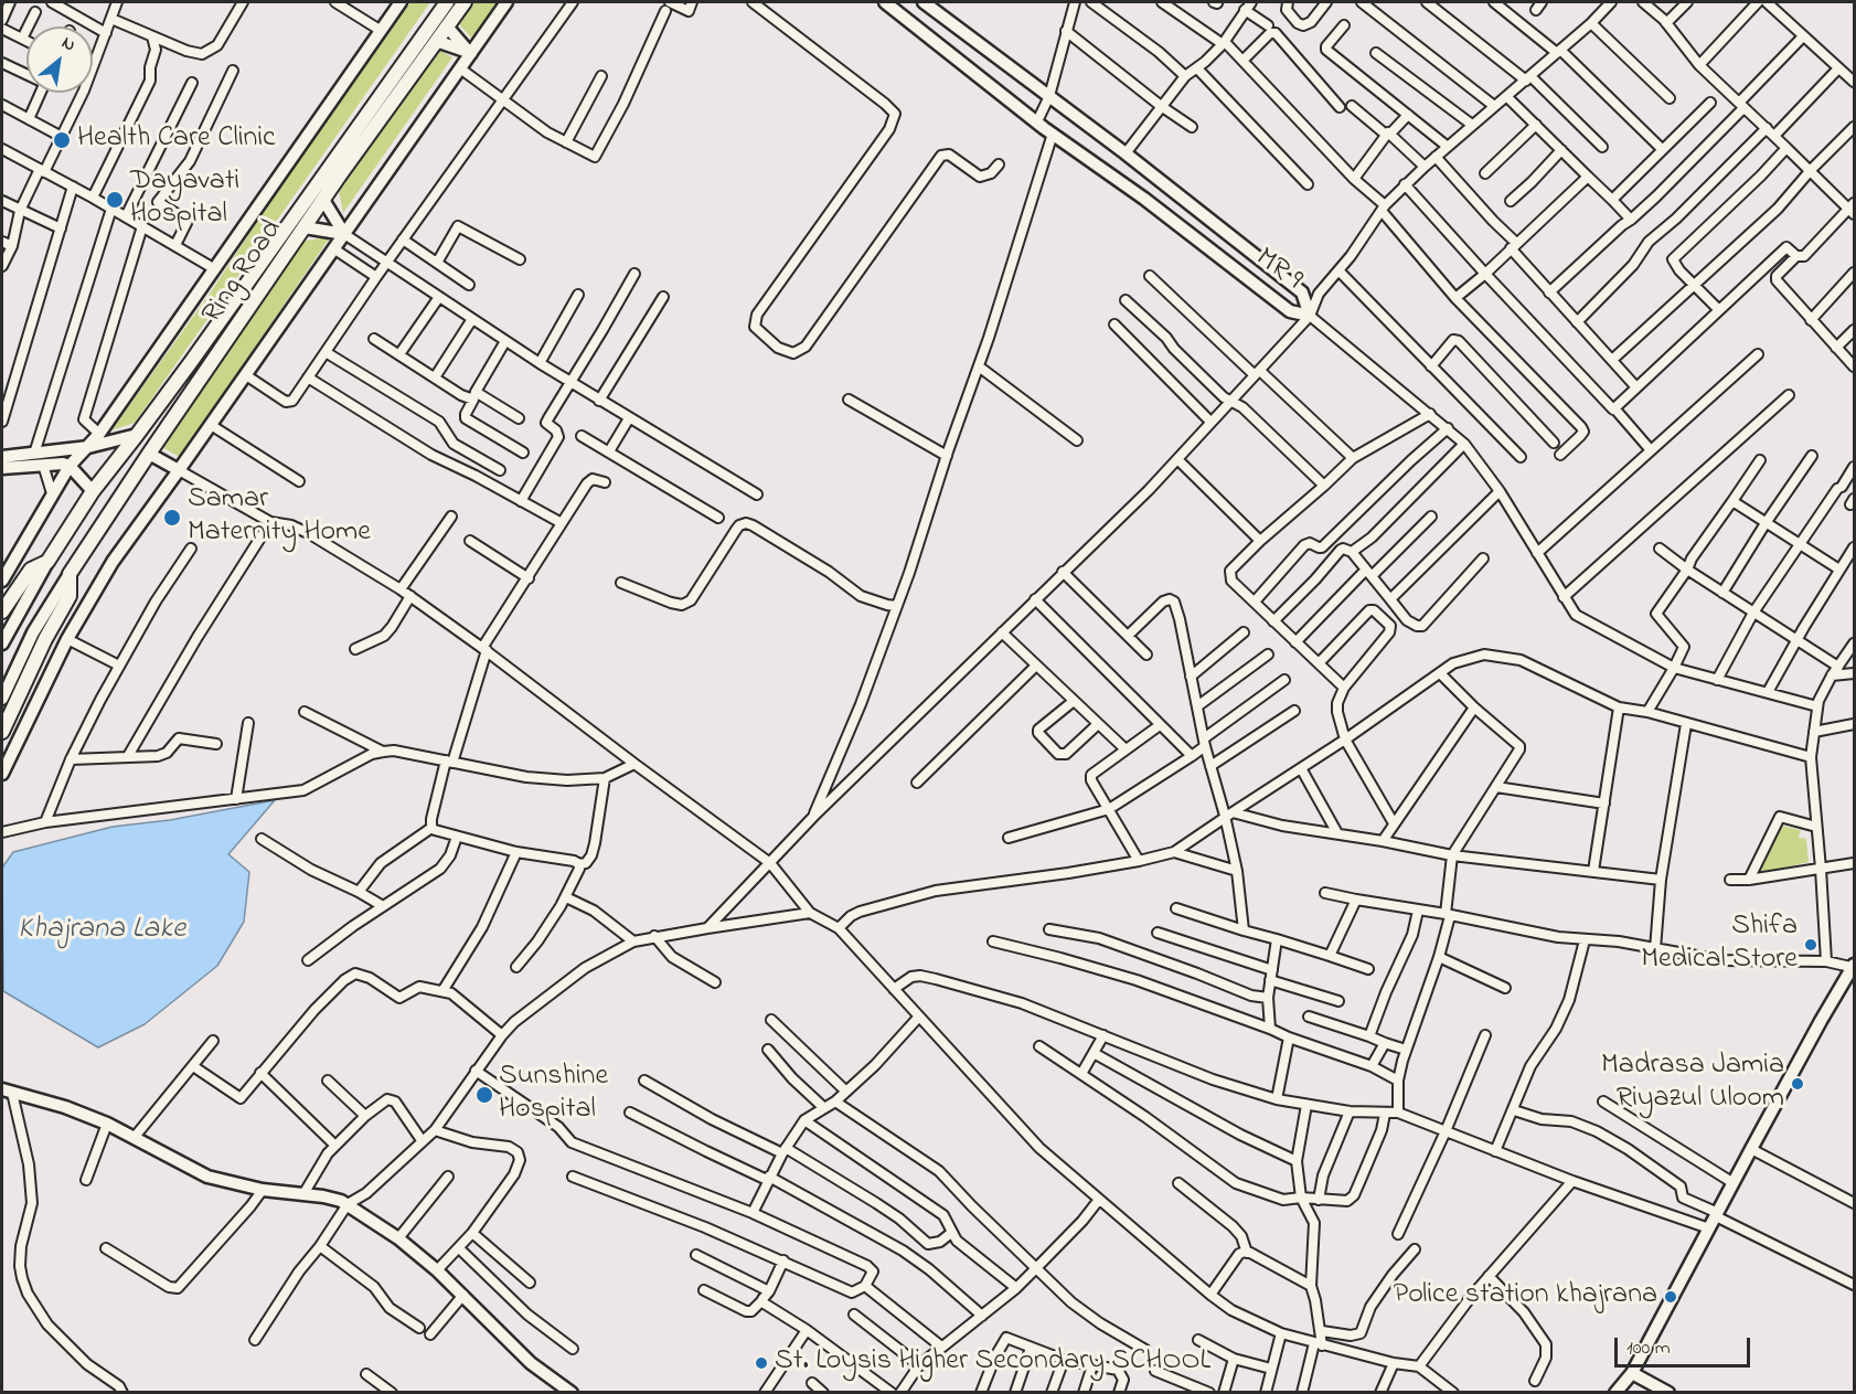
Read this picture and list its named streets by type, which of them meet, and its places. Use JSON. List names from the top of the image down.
{
  "streets": {
    "main road": ["Ring Road"],
    "street": ["MR 9"]
  },
  "water": ["Khajrana Lake"],
  "places": [
    "Health Care Clinic",
    "Dayavati Hospital",
    "Samar Maternity Home",
    "Shifa Medical Store",
    "Madrasa Jamia Riyazul Uloom",
    "Sunshine Hospital",
    "Police station khajrana",
    "St. Loysis Higher Secondary SCHOOL"
  ],
  "scale_bar": "100 m",
  "north": "top right"
}
